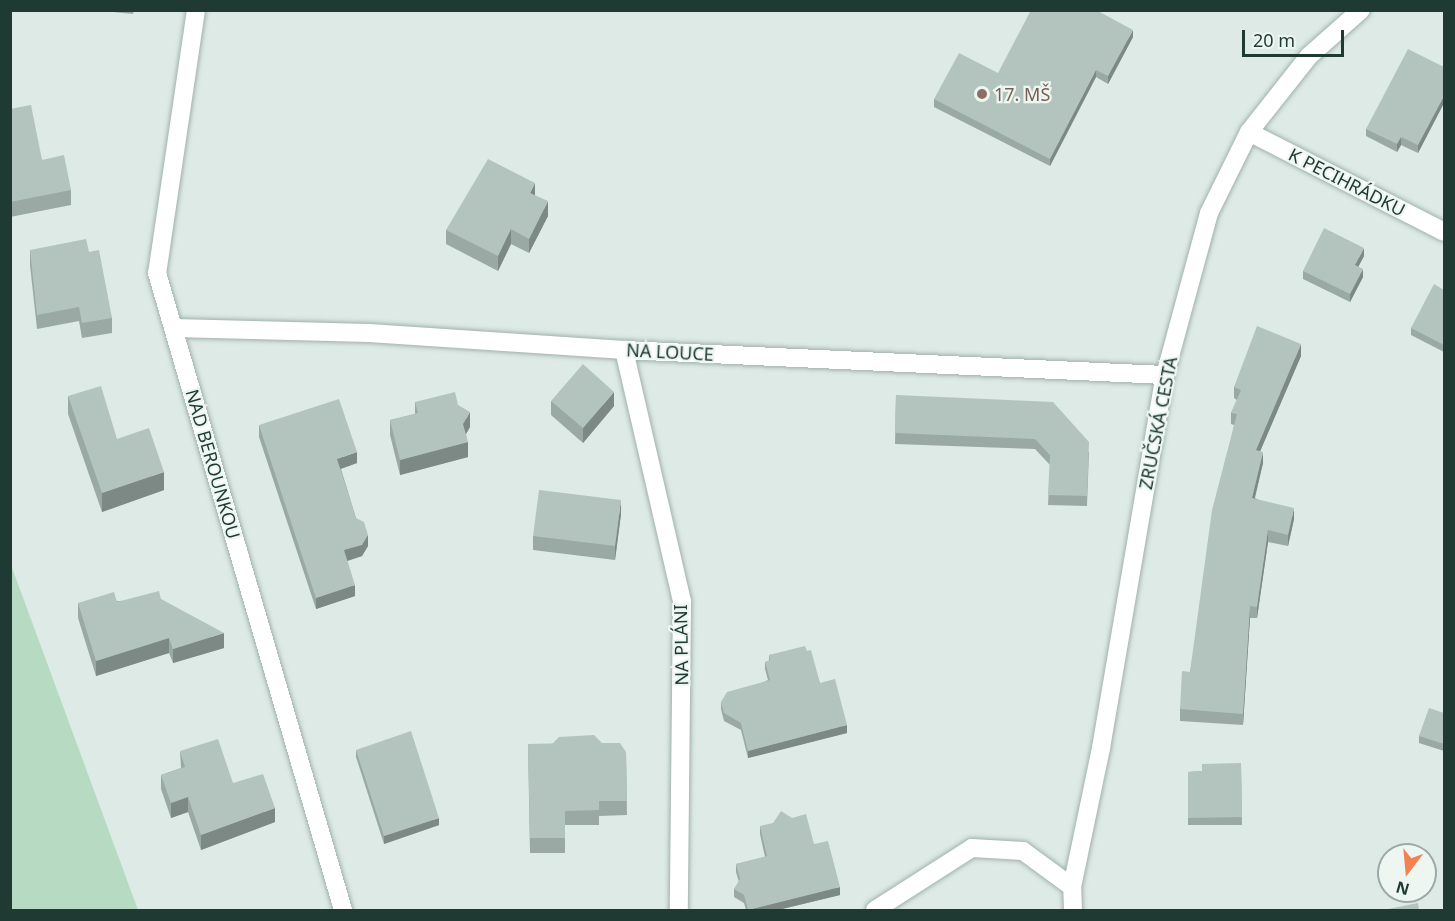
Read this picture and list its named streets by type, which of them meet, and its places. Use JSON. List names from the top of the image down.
{
  "streets": {
    "street": [
      "K PECIHRÁDKU",
      "NA LOUCE",
      "ZRUČSKÁ CESTA",
      "NAD BEROUNKOU",
      "NA PLÁNI"
    ]
  },
  "crossings": [
    ["K PECIHRÁDKU", "ZRUČSKÁ CESTA"],
    ["NA LOUCE", "ZRUČSKÁ CESTA"],
    ["NA LOUCE", "NAD BEROUNKOU"],
    ["NA LOUCE", "NA PLÁNI"]
  ],
  "places": ["17. MŠ"],
  "scale_bar": "20 m",
  "north": "bottom"
}
